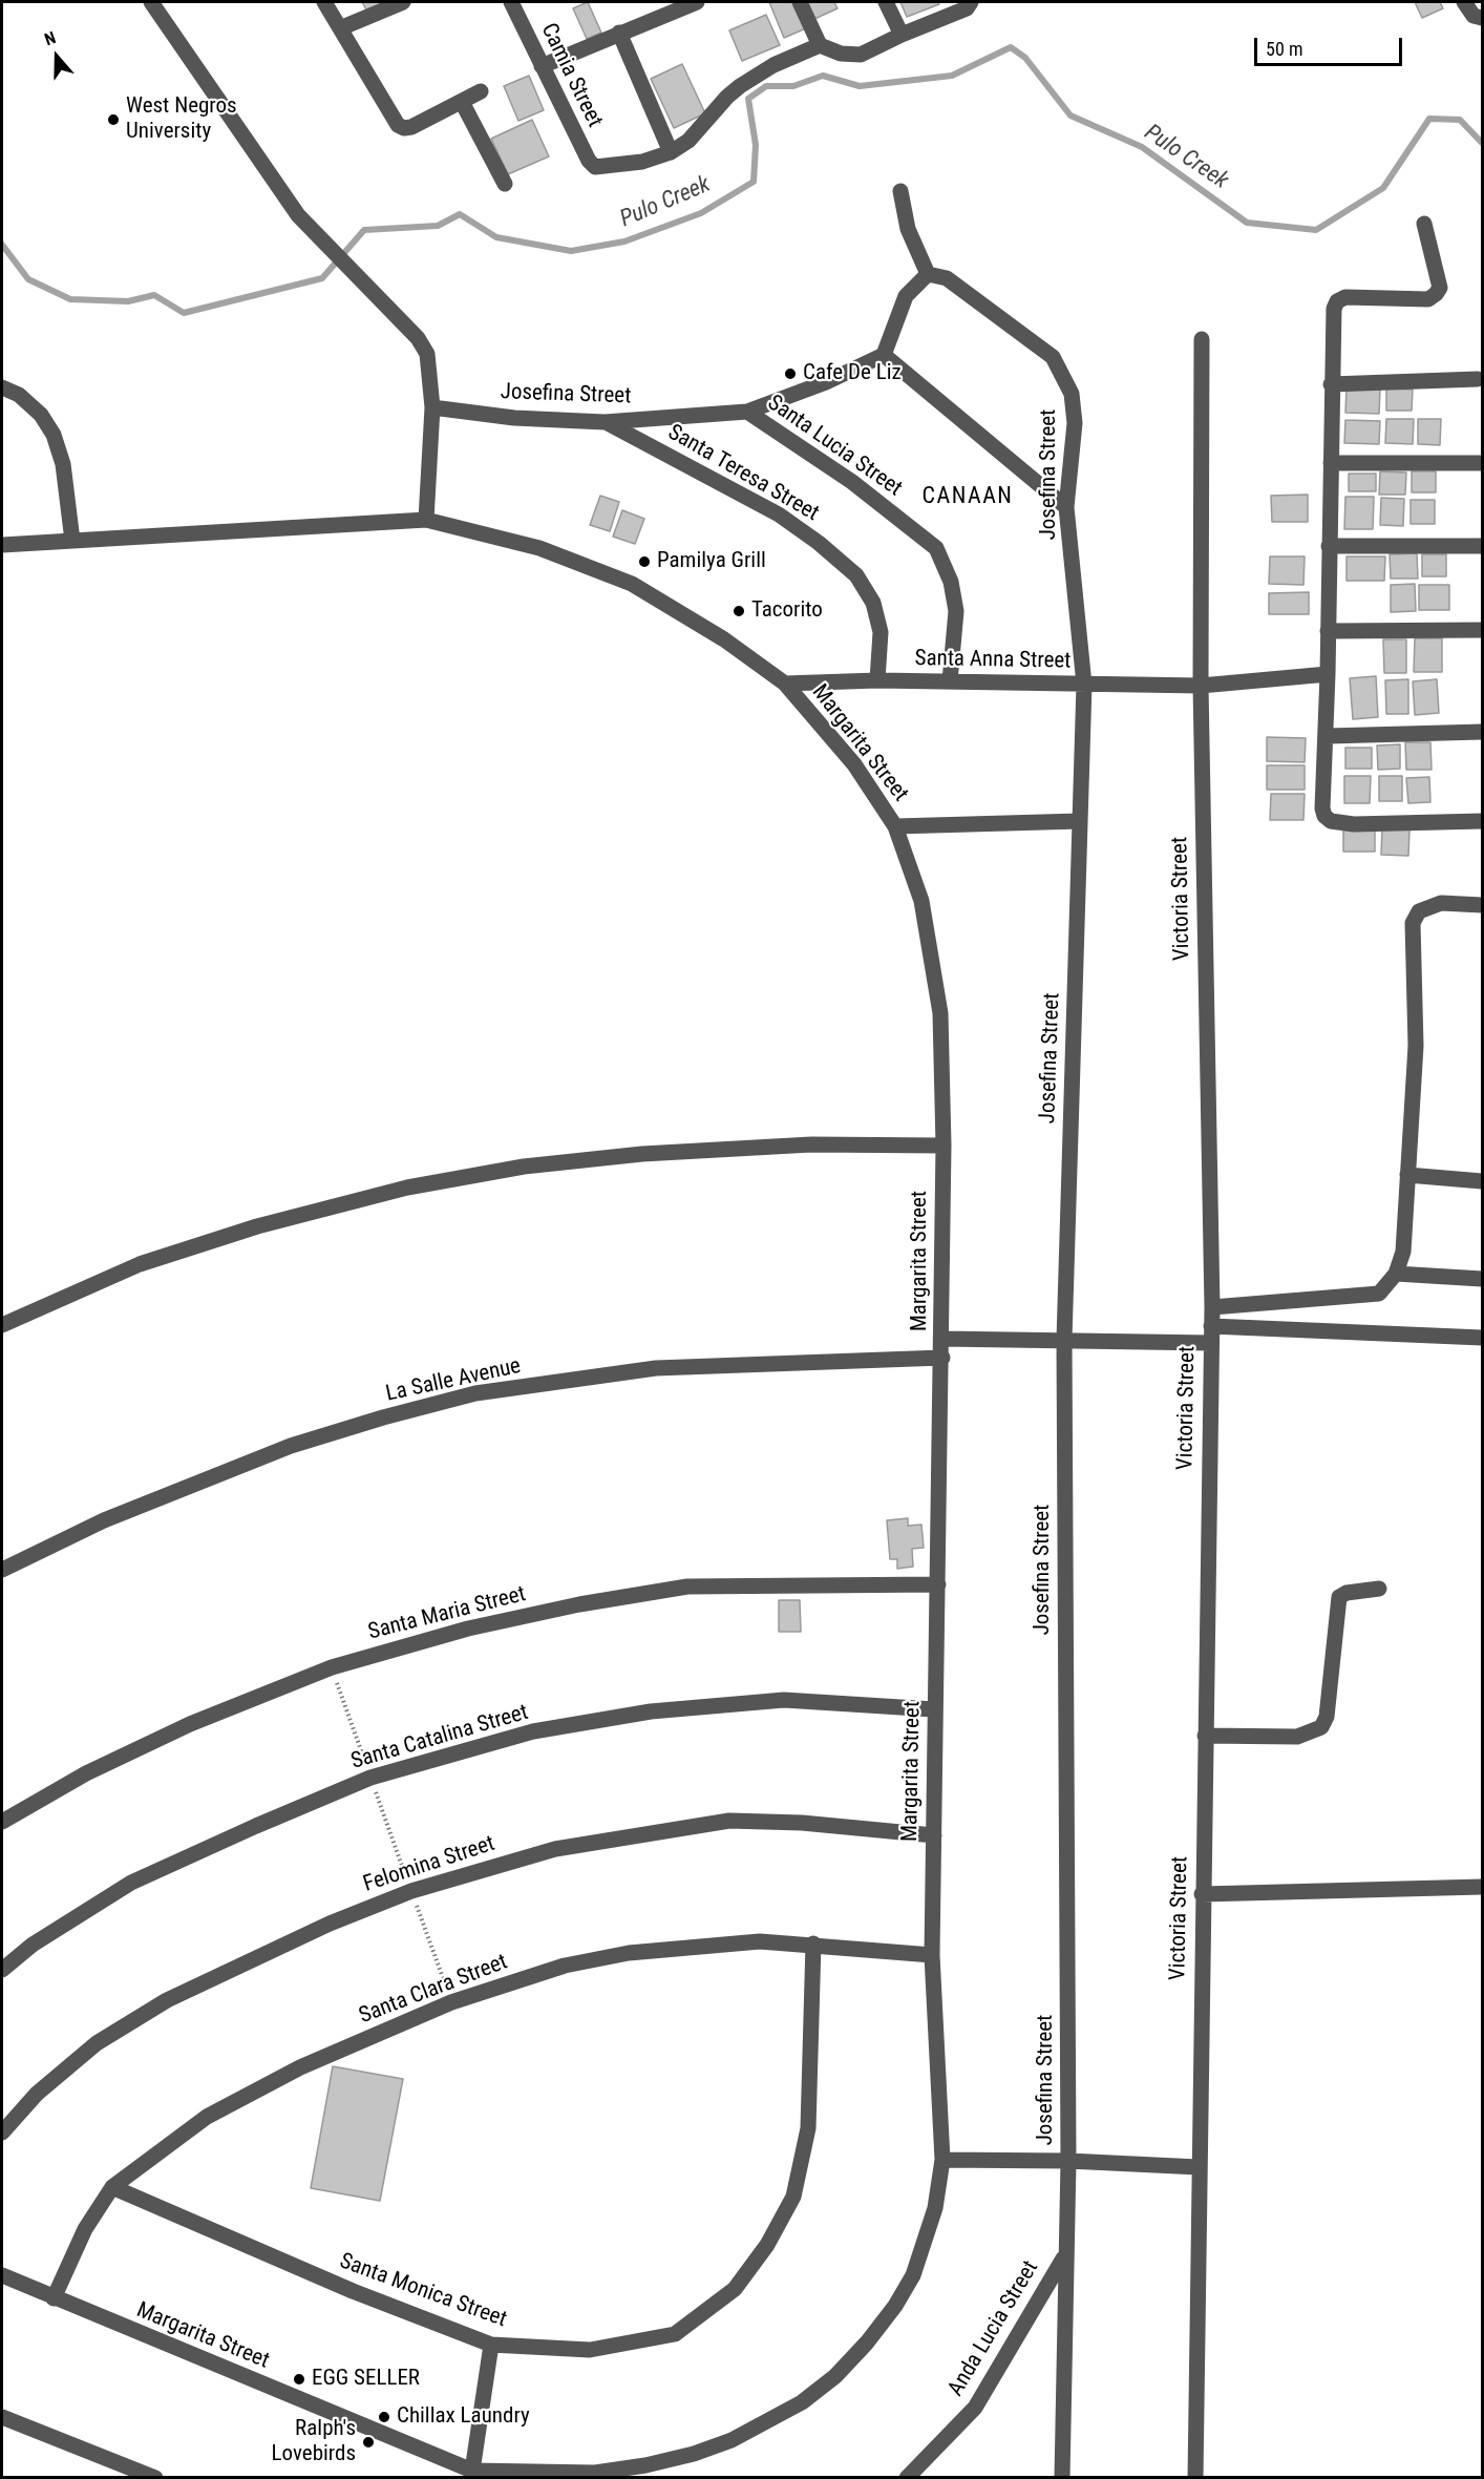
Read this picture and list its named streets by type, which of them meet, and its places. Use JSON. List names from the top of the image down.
{
  "streets": {
    "street": [
      "Camia Street",
      "Josefina Street",
      "Santa Lucia Street",
      "Santa Teresa Street",
      "Santa Anna Street",
      "Margarita Street",
      "Victoria Street",
      "La Salle Avenue",
      "Santa Maria Street",
      "Santa Catalina Street",
      "Felomina Street",
      "Santa Clara Street",
      "Santa Monica Street",
      "Anda Lucia Street"
    ]
  },
  "crossings": [
    ["Josefina Street", "Santa Lucia Street"],
    ["Josefina Street", "Santa Teresa Street"],
    ["Josefina Street", "Santa Anna Street"],
    ["Josefina Street", "Anda Lucia Street"],
    ["Santa Lucia Street", "Santa Anna Street"],
    ["Santa Teresa Street", "Santa Anna Street"],
    ["Santa Anna Street", "Margarita Street"],
    ["Santa Anna Street", "Victoria Street"],
    ["Margarita Street", "La Salle Avenue"],
    ["Margarita Street", "Santa Maria Street"],
    ["Margarita Street", "Santa Catalina Street"],
    ["Margarita Street", "Felomina Street"],
    ["Margarita Street", "Santa Clara Street"],
    ["Santa Clara Street", "Santa Monica Street"]
  ],
  "districts": ["CANAAN"],
  "water": ["Pulo Creek"],
  "places": [
    "West Negros University",
    "Cafe De Liz",
    "Pamilya Grill",
    "Tacorito",
    "EGG SELLER",
    "Chillax Laundry",
    "Ralph's Lovebirds"
  ],
  "scale_bar": "50 m",
  "north": "top"
}
